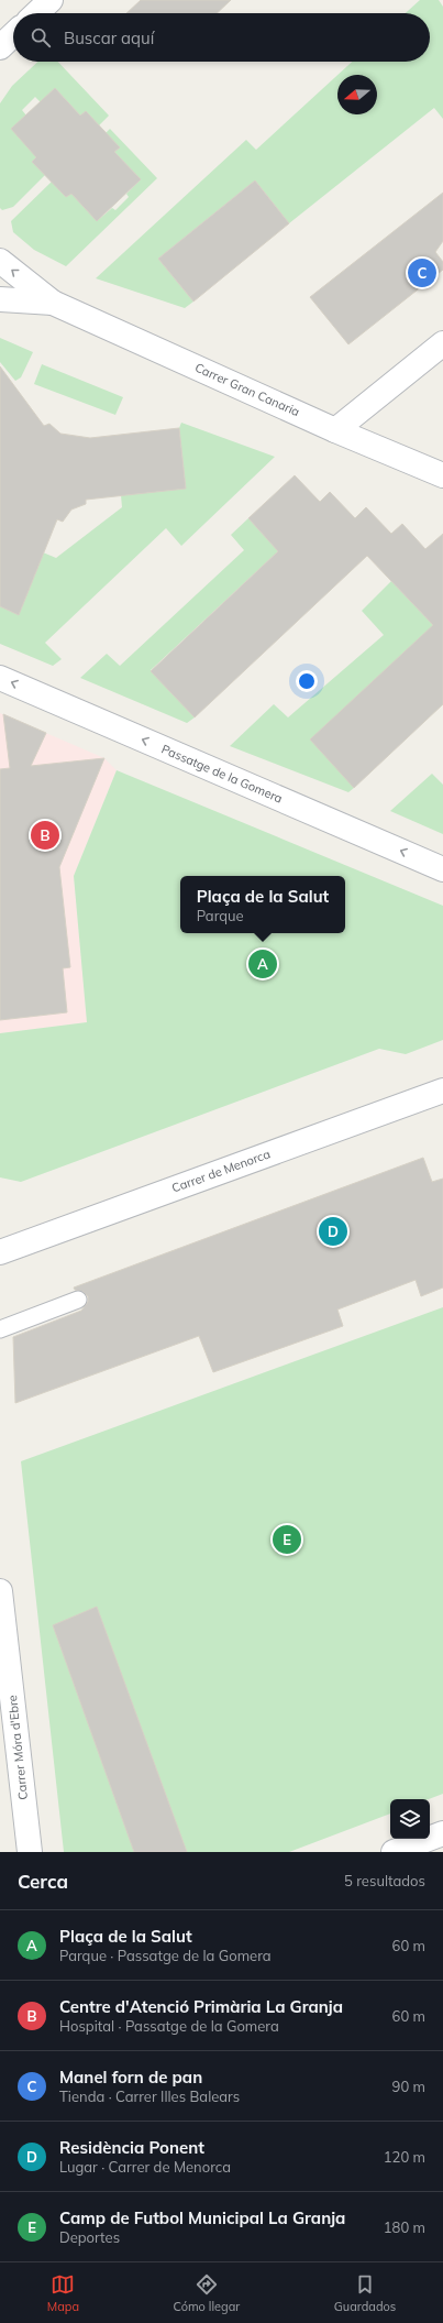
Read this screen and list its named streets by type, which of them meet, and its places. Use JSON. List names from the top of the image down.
{
  "streets": {
    "street": [
      "Carrer Gran Canaria",
      "Passatge de la Gomera",
      "Carrer de Menorca",
      "Carrer Móra d'Ebre"
    ]
  },
  "one_way": ["Passatge de la Gomera"],
  "north": "left",
  "page": {
    "search": "Buscar aquí",
    "pins": [
      "C",
      "B",
      "A",
      "D",
      "E"
    ],
    "popup": ["Plaça de la Salut", "Parque"],
    "heading": ["Cerca", "5 resultados"],
    "list": [
      {
        "mark": "A",
        "name": "Plaça de la Salut",
        "note": "Parque · Passatge de la Gomera",
        "value": "60 m"
      },
      {
        "mark": "B",
        "name": "Centre d'Atenció Primària La Granja",
        "note": "Hospital · Passatge de la Gomera",
        "value": "60 m"
      },
      {
        "mark": "C",
        "name": "Manel forn de pan",
        "note": "Tienda · Carrer Illes Balears",
        "value": "90 m"
      },
      {
        "mark": "D",
        "name": "Residència Ponent",
        "note": "Lugar · Carrer de Menorca",
        "value": "120 m"
      },
      {
        "mark": "E",
        "name": "Camp de Futbol Municipal La Granja",
        "note": "Deportes",
        "value": "180 m"
      }
    ],
    "nav": ["Mapa", "Cómo llegar", "Guardados"]
  }
}
